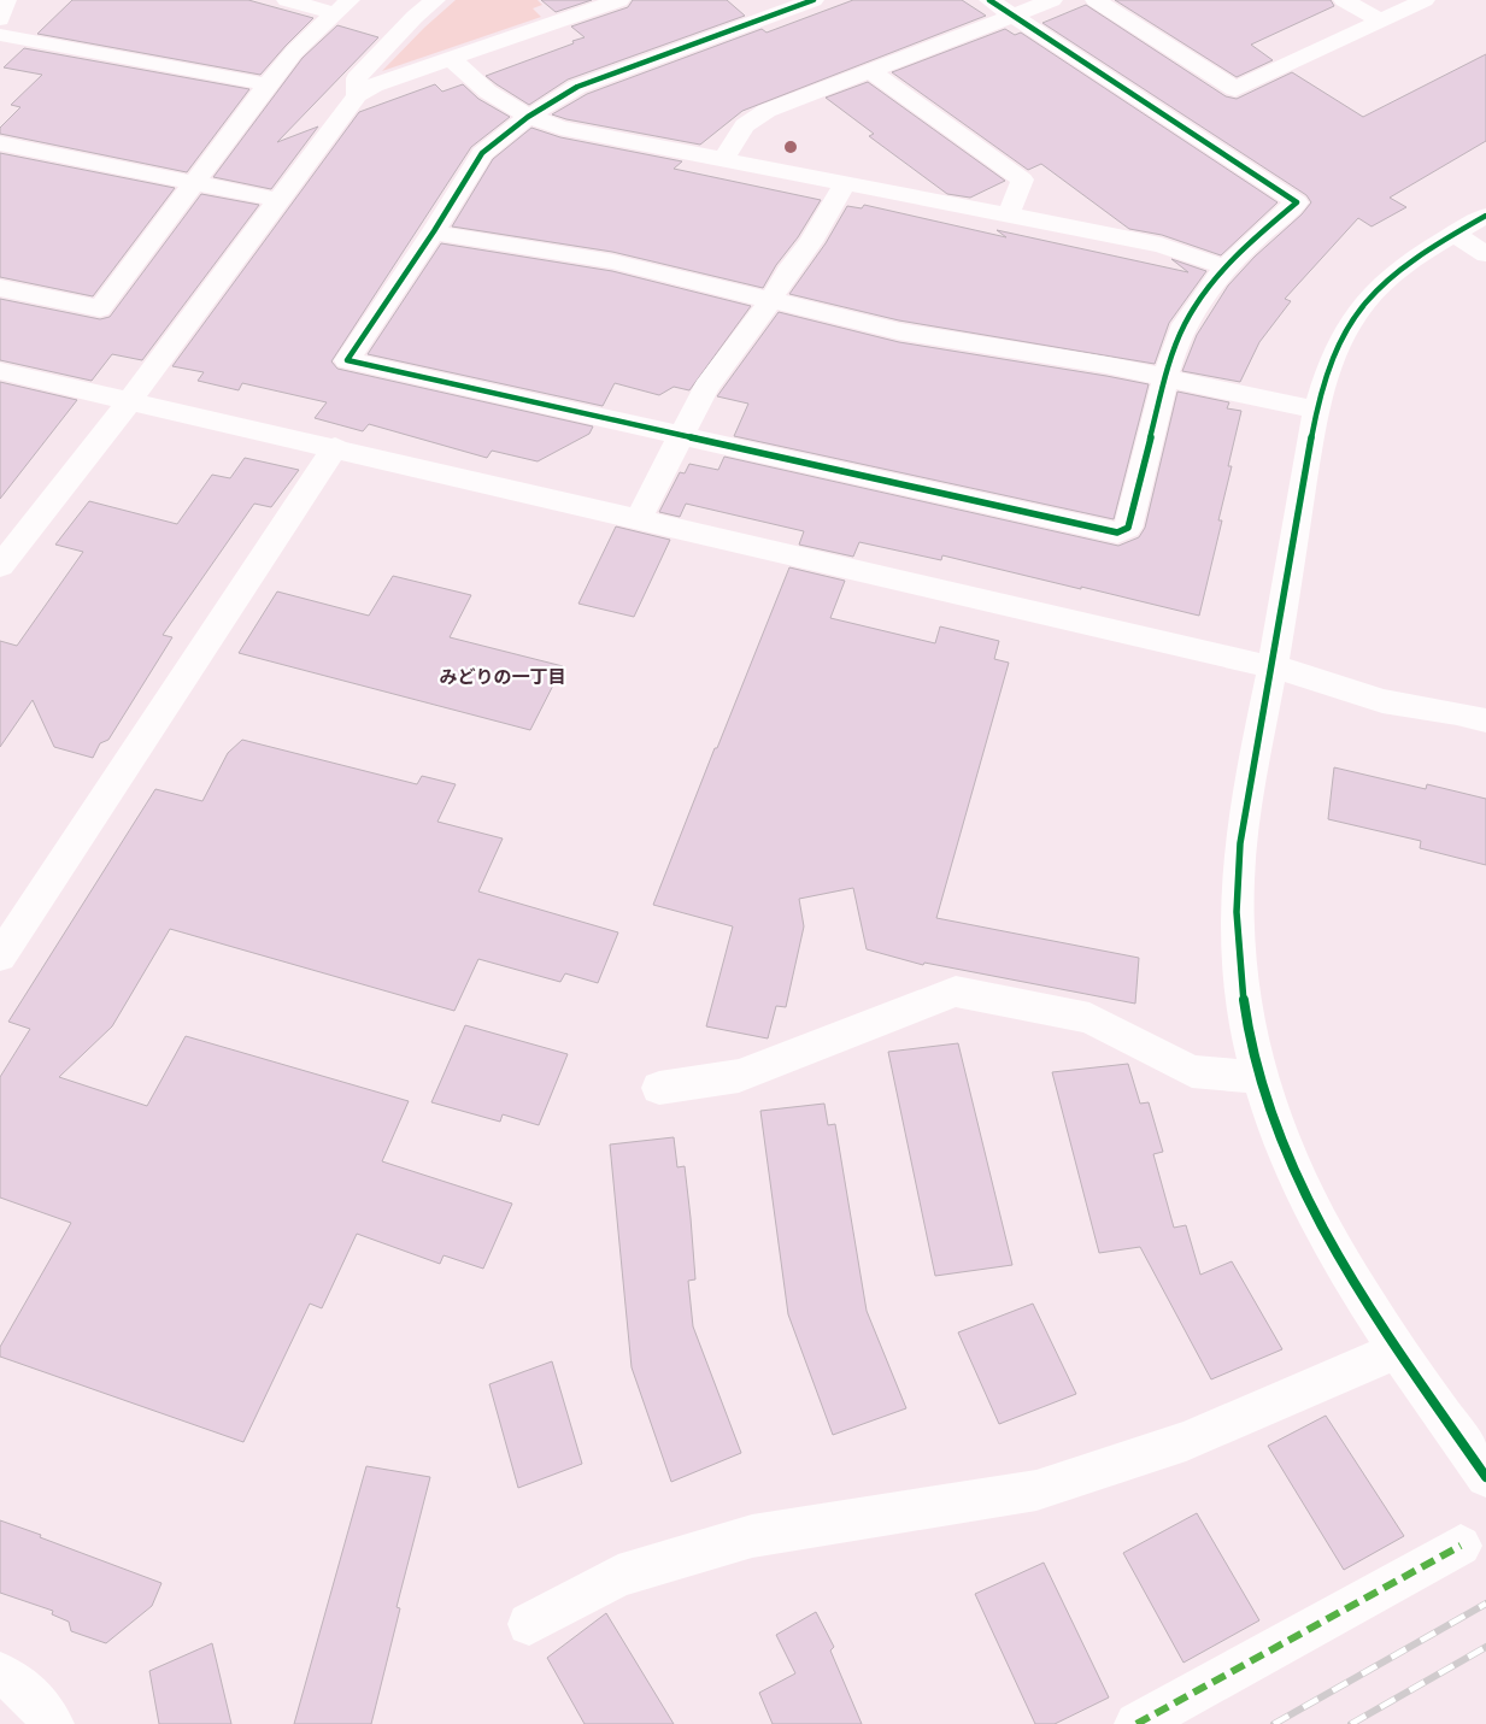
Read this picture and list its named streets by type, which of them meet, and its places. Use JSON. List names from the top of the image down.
{
  "districts": ["みどりの一丁目"]
}
